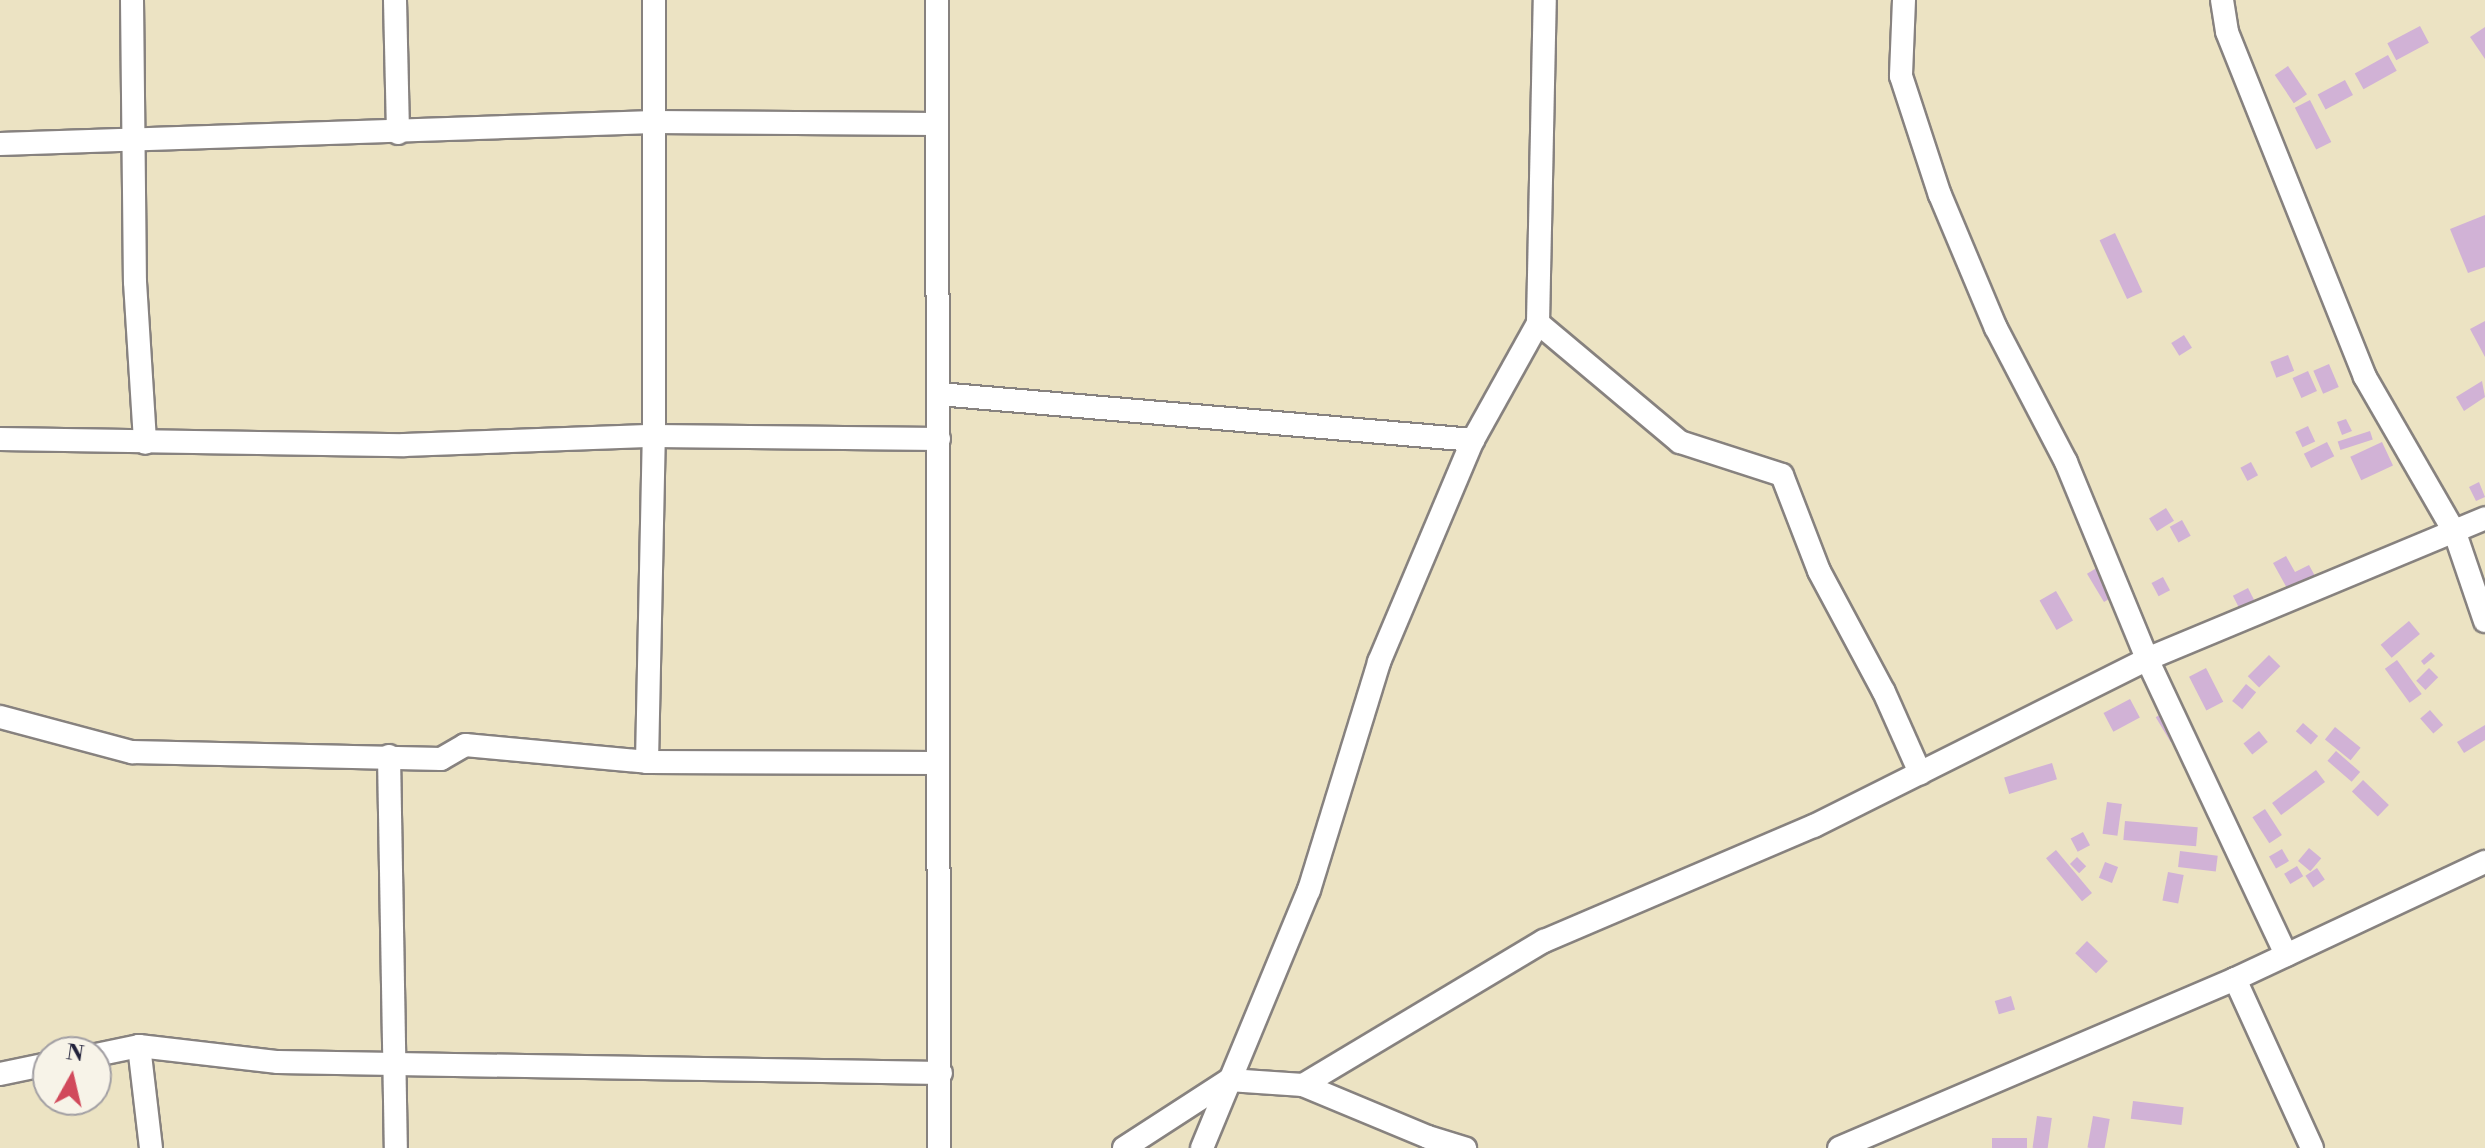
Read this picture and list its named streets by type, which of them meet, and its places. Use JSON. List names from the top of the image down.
{
  "north": "top"
}
